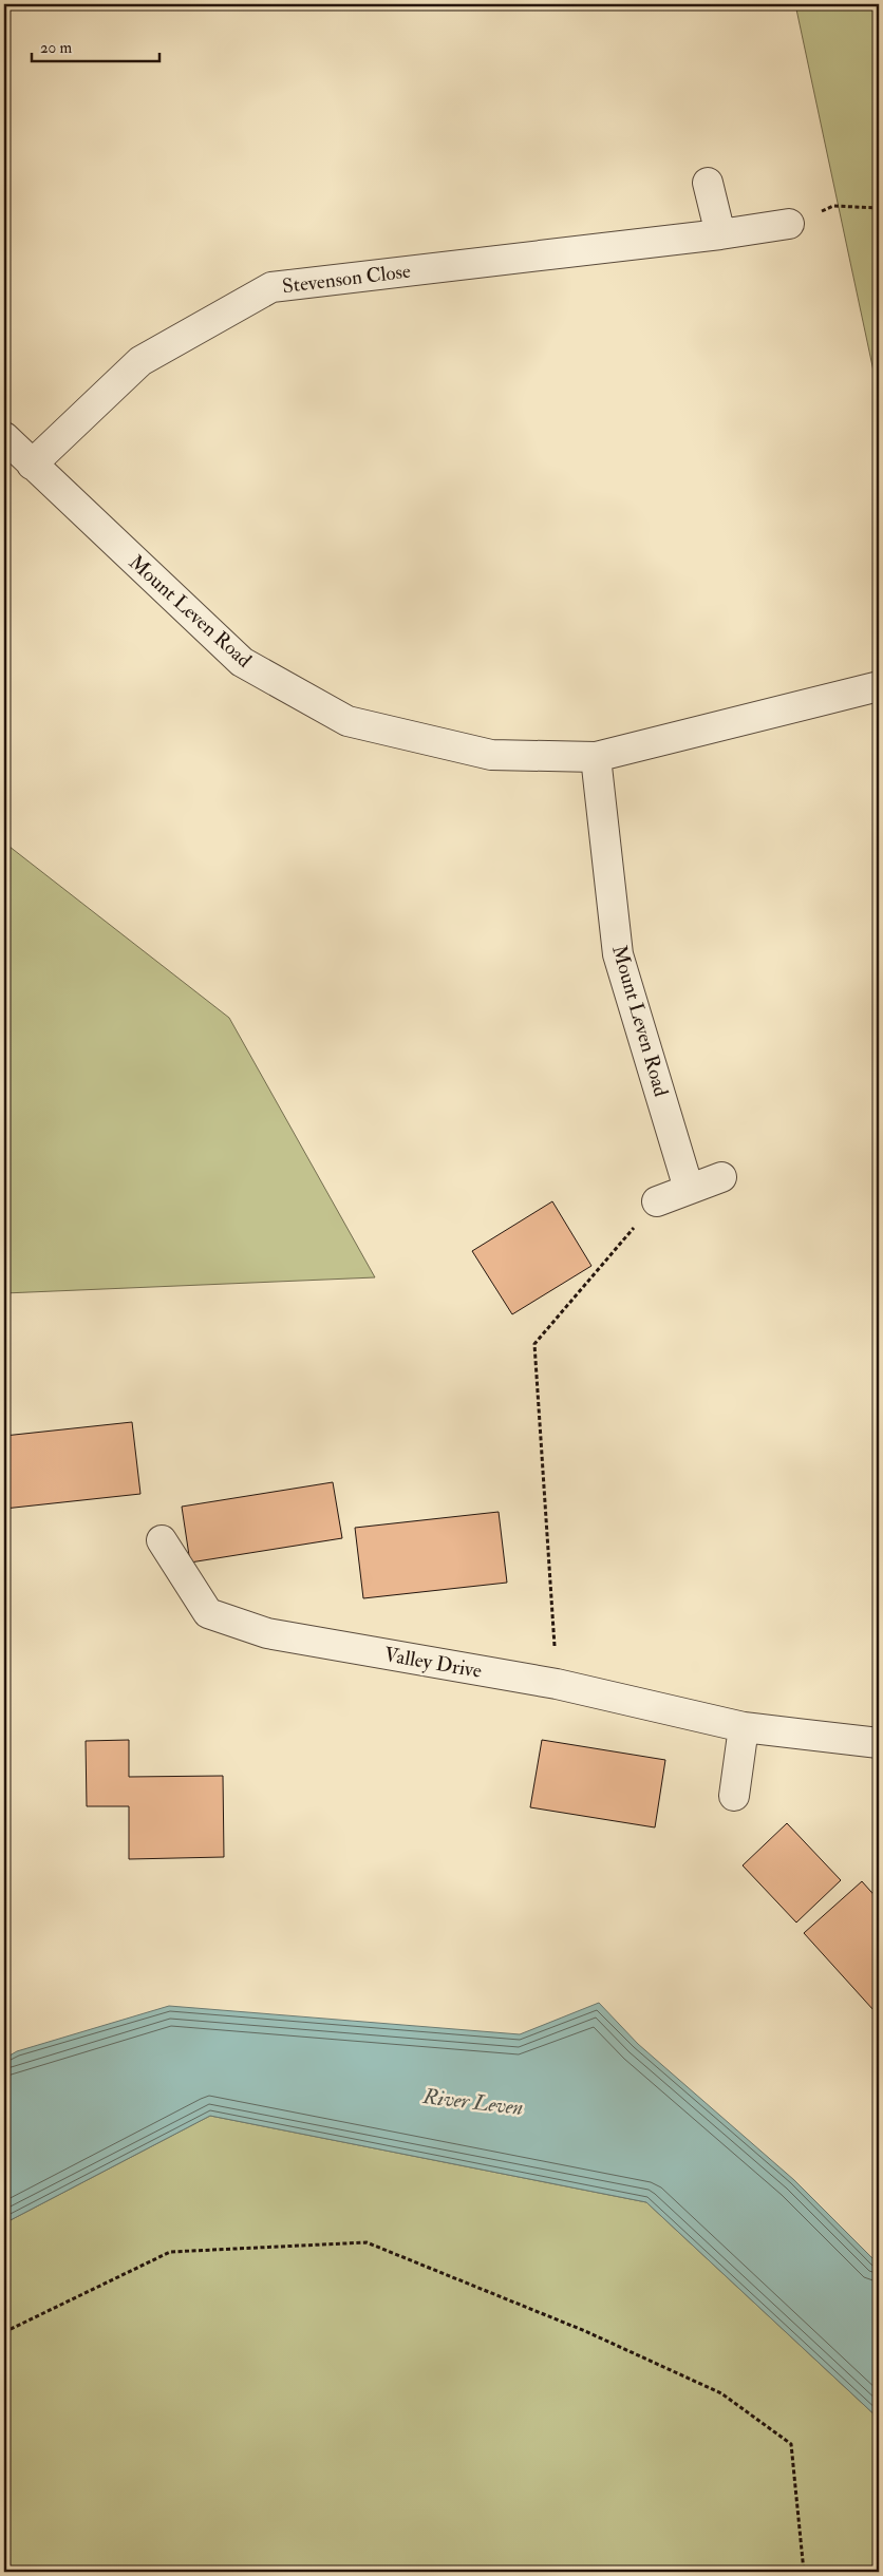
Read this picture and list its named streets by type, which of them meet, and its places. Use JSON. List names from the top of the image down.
{
  "streets": {
    "street": ["Stevenson Close", "Mount Leven Road", "Valley Drive"]
  },
  "crossings": [
    ["Stevenson Close", "Mount Leven Road"]
  ],
  "water": ["River Leven"],
  "scale_bar": "20 m"
}
